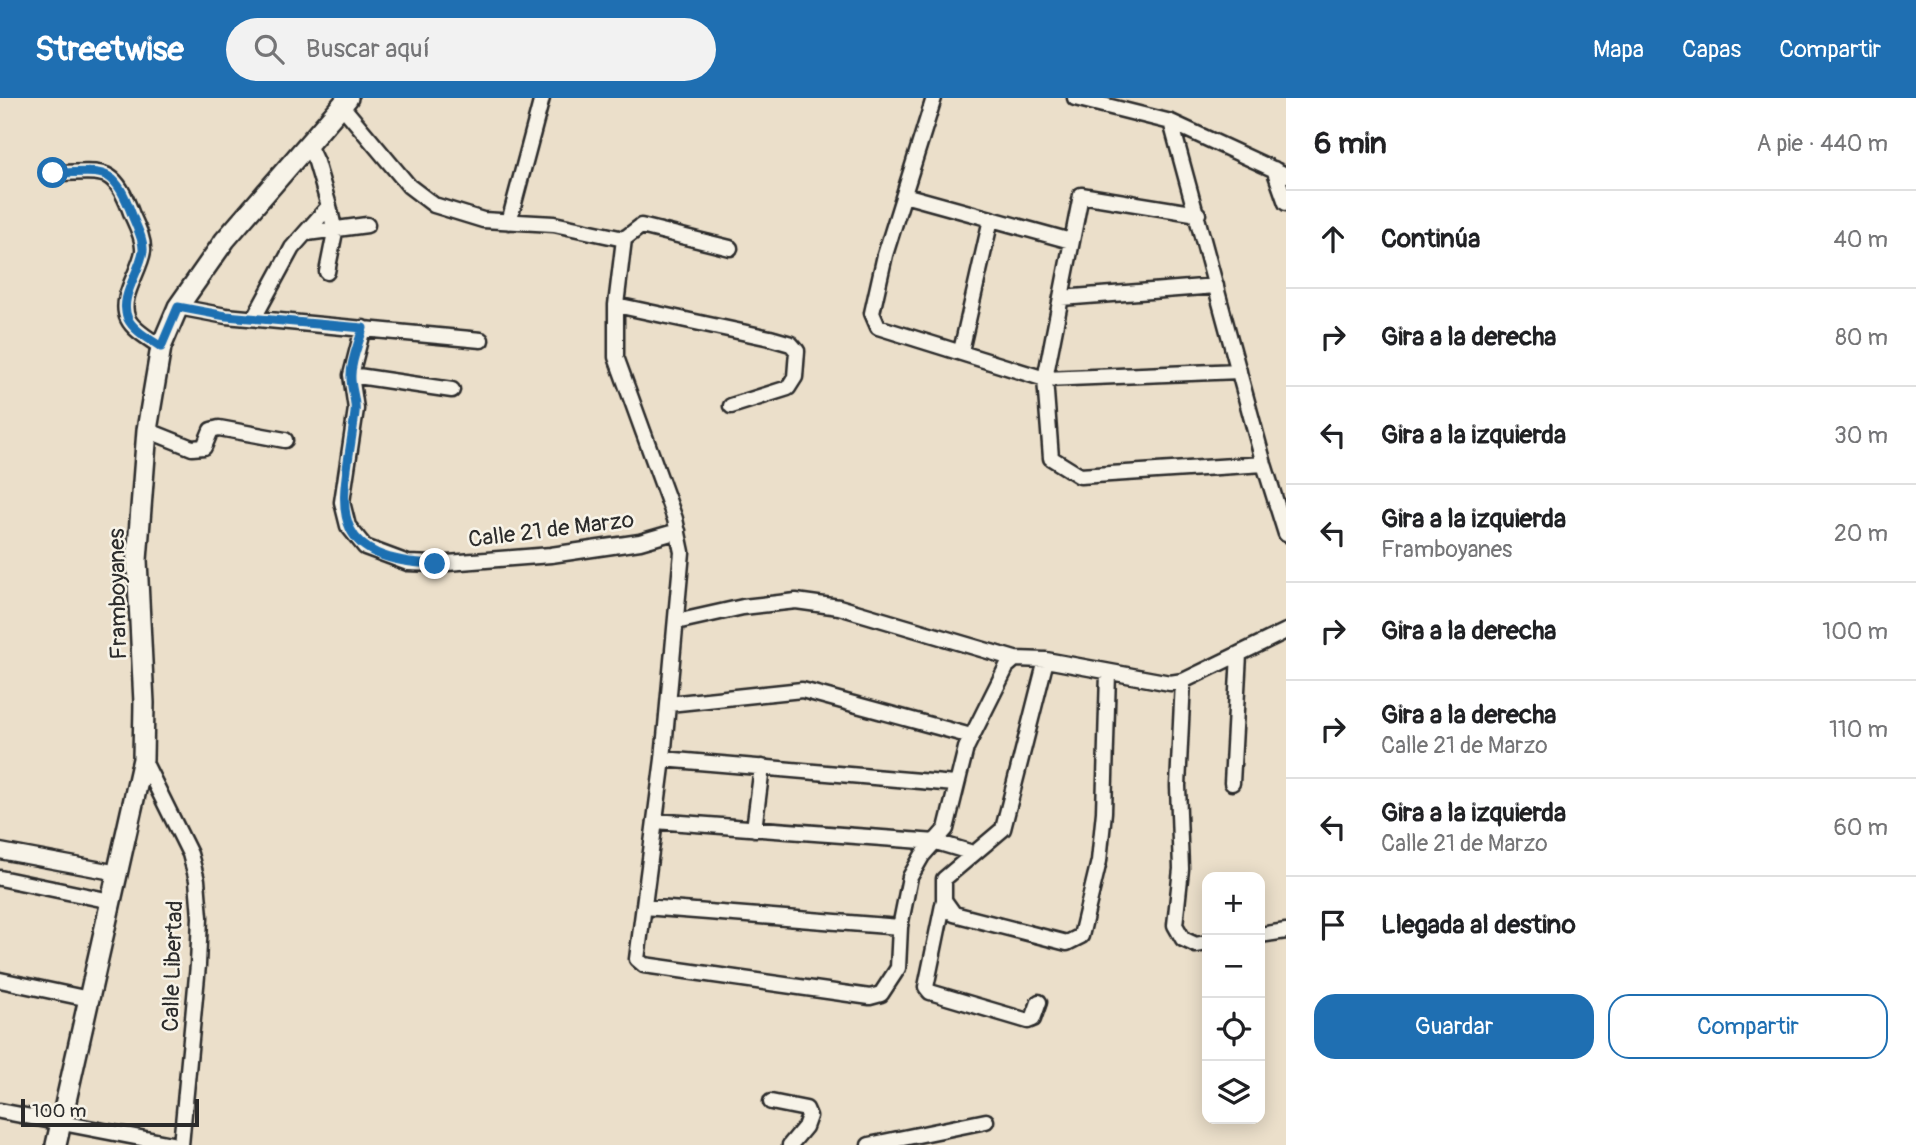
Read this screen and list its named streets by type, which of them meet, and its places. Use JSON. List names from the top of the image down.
{
  "streets": {
    "main road": ["Framboyanes"],
    "street": ["Calle 21 de Marzo", "Calle Libertad"]
  },
  "crossings": [
    ["Framboyanes", "Calle Libertad"]
  ],
  "scale_bar": "100 m",
  "page": {
    "header": "Streetwise",
    "search": "Buscar aquí",
    "nav": ["Mapa", "Capas", "Compartir"],
    "heading": ["6 min", "A pie · 440 m"],
    "list": [
      ["Continúa", "40 m"],
      ["Gira a la derecha", "80 m"],
      ["Gira a la izquierda", "30 m"],
      ["Gira a la izquierda", "Framboyanes", "20 m"],
      ["Gira a la derecha", "100 m"],
      ["Gira a la derecha", "Calle 21 de Marzo", "110 m"],
      ["Gira a la izquierda", "Calle 21 de Marzo", "60 m"],
      "Llegada al destino"
    ],
    "map_buttons": ["+", "−"],
    "buttons": ["Guardar", "Compartir"],
    "scale": "100 m"
  }
}
